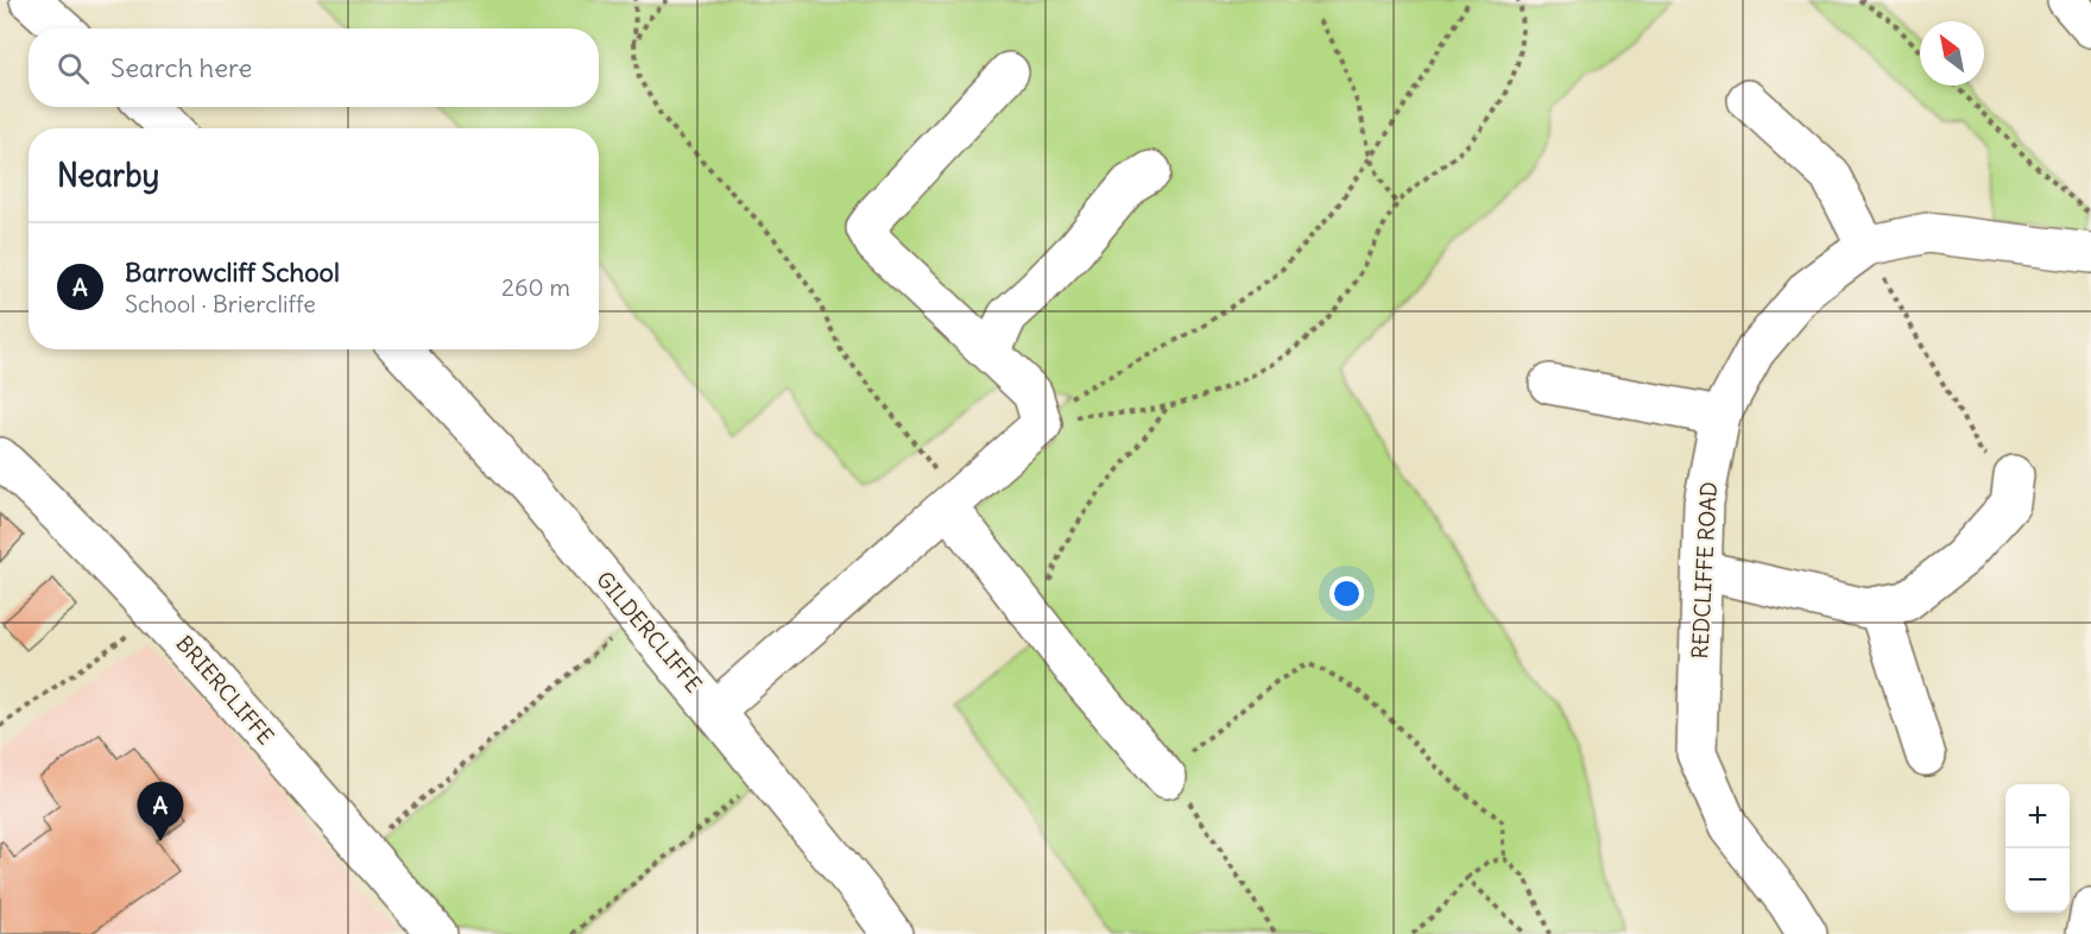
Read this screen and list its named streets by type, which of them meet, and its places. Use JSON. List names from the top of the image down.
{
  "streets": {
    "street": ["REDCLIFFE ROAD", "GILDERCLIFFE", "BRIERCLIFFE"]
  },
  "north": "top left",
  "page": {
    "search": "Search here",
    "heading": "Nearby",
    "list": [
      {
        "mark": "A",
        "name": "Barrowcliff School",
        "note": "School · Briercliffe",
        "value": "260 m"
      }
    ],
    "pins": "A",
    "map_buttons": ["+", "−"]
  }
}
